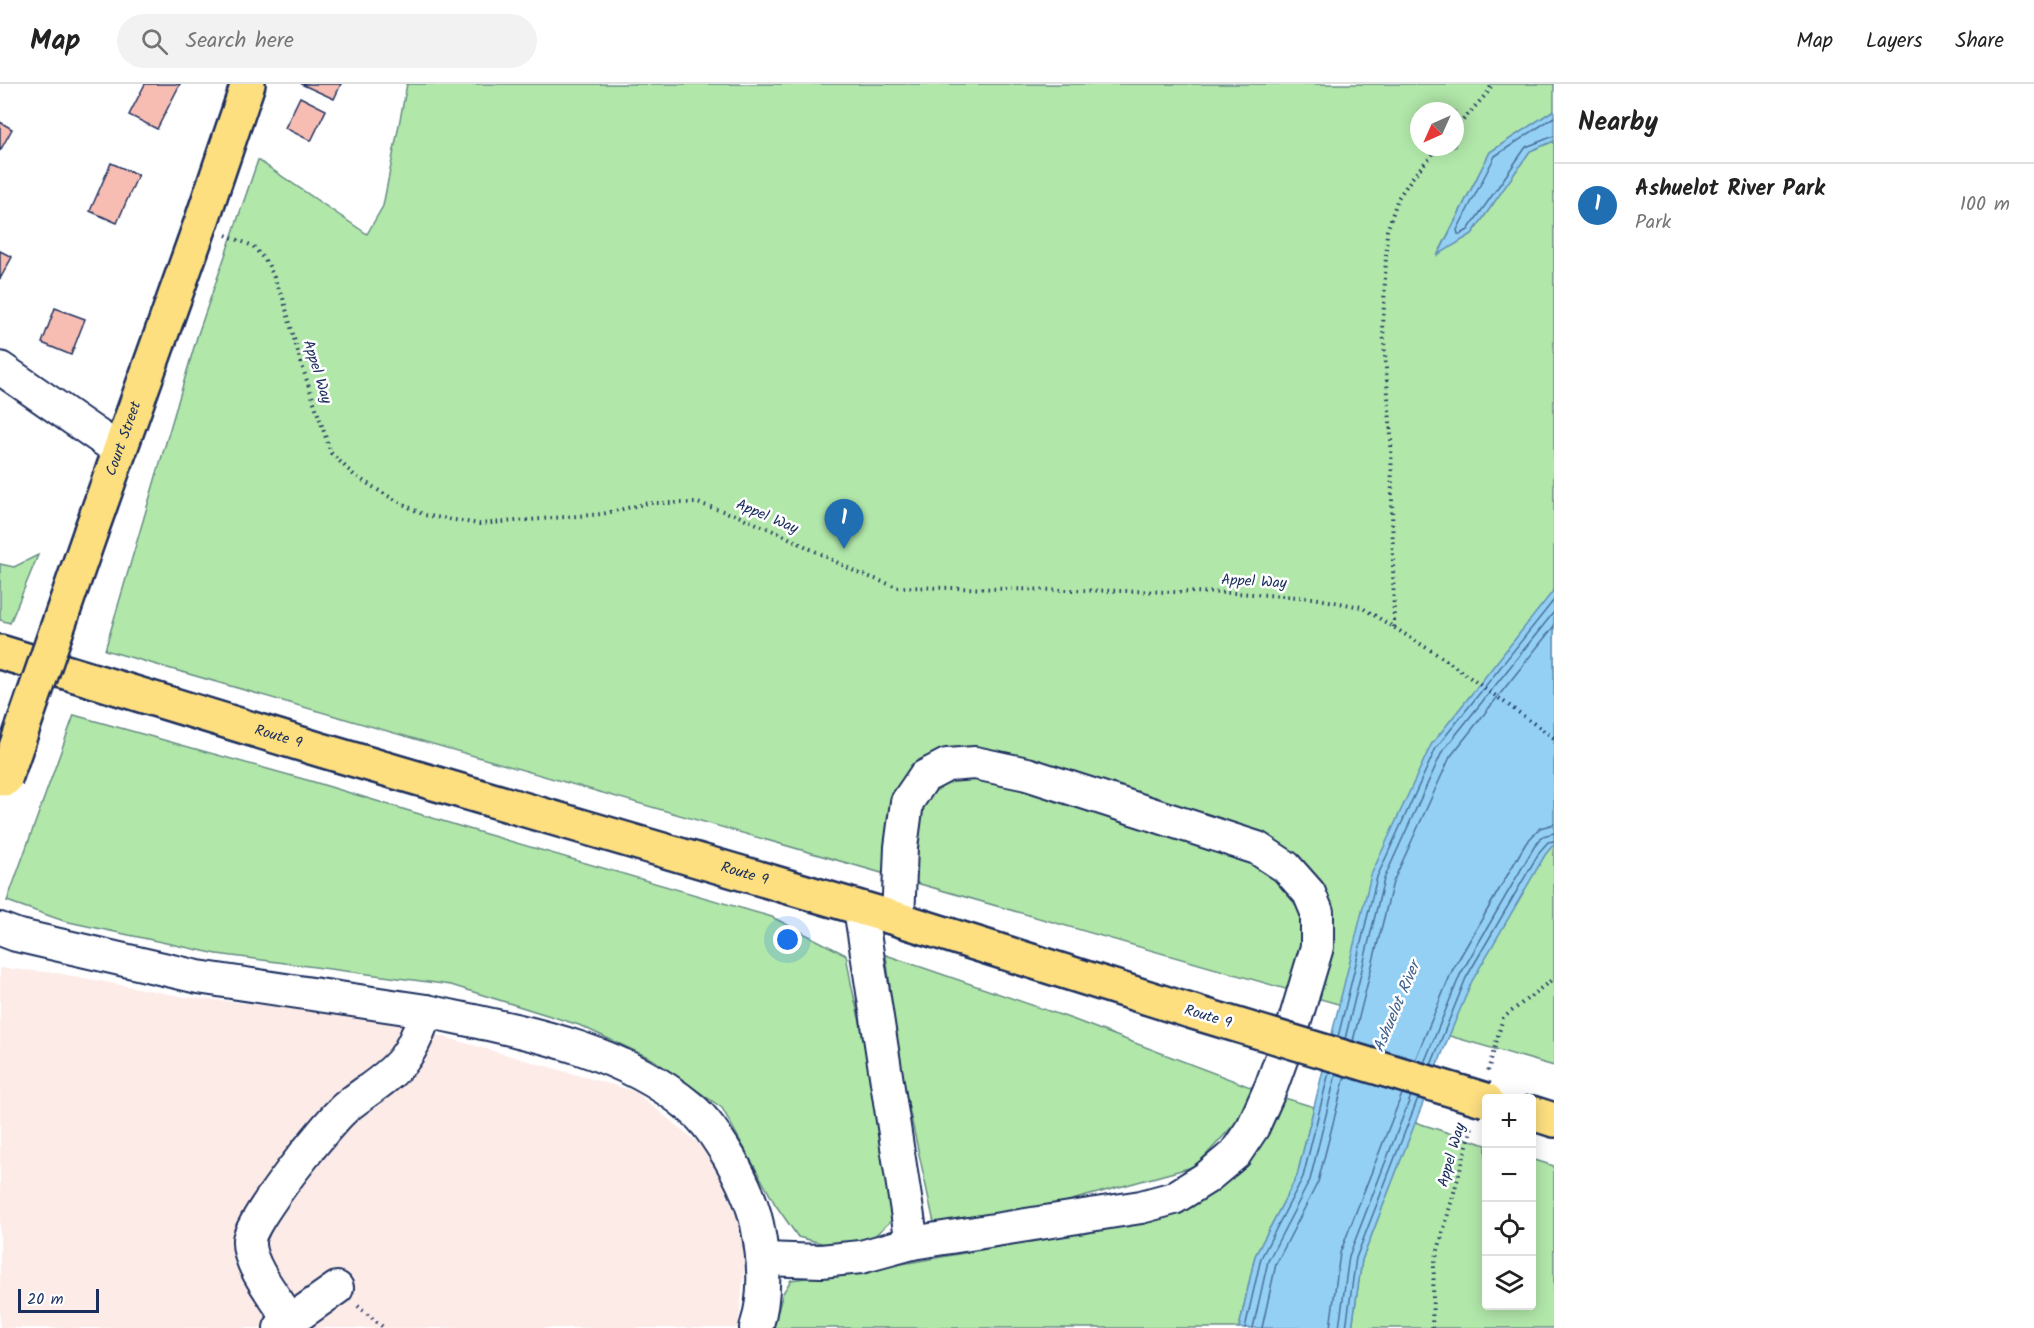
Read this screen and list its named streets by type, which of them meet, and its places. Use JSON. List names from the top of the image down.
{
  "streets": {
    "main road": ["Court Street", "Route 9"],
    "path": ["Appel Way"]
  },
  "crossings": [
    ["Appel Way", "Court Street"]
  ],
  "water": ["Ashuelot River"],
  "scale_bar": "20 m",
  "north": "bottom left",
  "page": {
    "header": "Map",
    "search": "Search here",
    "nav": ["Map", "Layers", "Share"],
    "heading": "Nearby",
    "list": [
      {
        "mark": "1",
        "name": "Ashuelot River Park",
        "note": "Park",
        "value": "100 m"
      }
    ],
    "pins": "1",
    "map_buttons": ["+", "−"],
    "scale": "20 m"
  }
}
